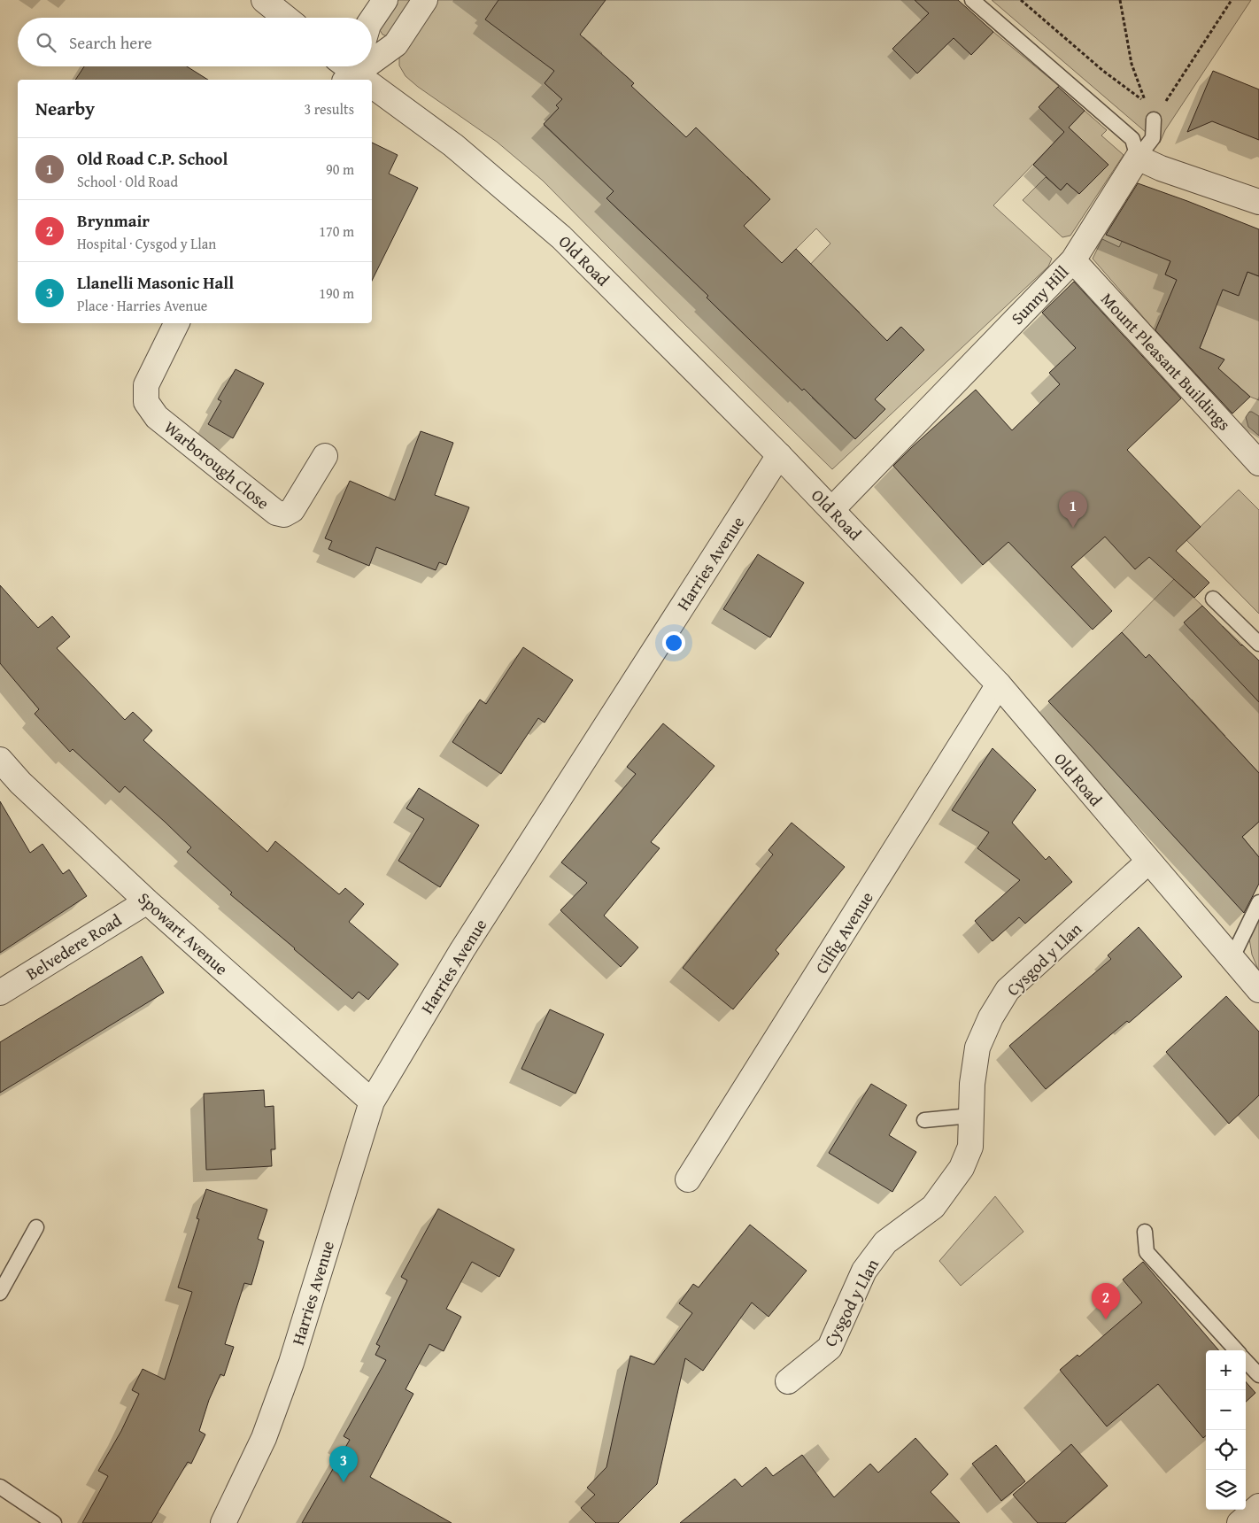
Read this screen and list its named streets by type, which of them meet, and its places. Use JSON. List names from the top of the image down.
{
  "streets": {
    "street": [
      "Old Road",
      "Sunny Hill",
      "Mount Pleasant Buildings",
      "Warborough Close",
      "Harries Avenue",
      "Cilfig Avenue",
      "Spowart Avenue",
      "Belvedere Road",
      "Cysgod y Llan"
    ]
  },
  "crossings": [
    ["Old Road", "Sunny Hill"],
    ["Old Road", "Harries Avenue"],
    ["Old Road", "Cilfig Avenue"],
    ["Old Road", "Cysgod y Llan"],
    ["Sunny Hill", "Mount Pleasant Buildings"],
    ["Harries Avenue", "Spowart Avenue"],
    ["Spowart Avenue", "Belvedere Road"]
  ],
  "page": {
    "search": "Search here",
    "heading": ["Nearby", "3 results"],
    "list": [
      {
        "mark": "1",
        "name": "Old Road C.P. School",
        "note": "School · Old Road",
        "value": "90 m"
      },
      {
        "mark": "2",
        "name": "Brynmair",
        "note": "Hospital · Cysgod y Llan",
        "value": "170 m"
      },
      {
        "mark": "3",
        "name": "Llanelli Masonic Hall",
        "note": "Place · Harries Avenue",
        "value": "190 m"
      }
    ],
    "pins": ["1", "2", "3"],
    "map_buttons": ["+", "−"]
  }
}
